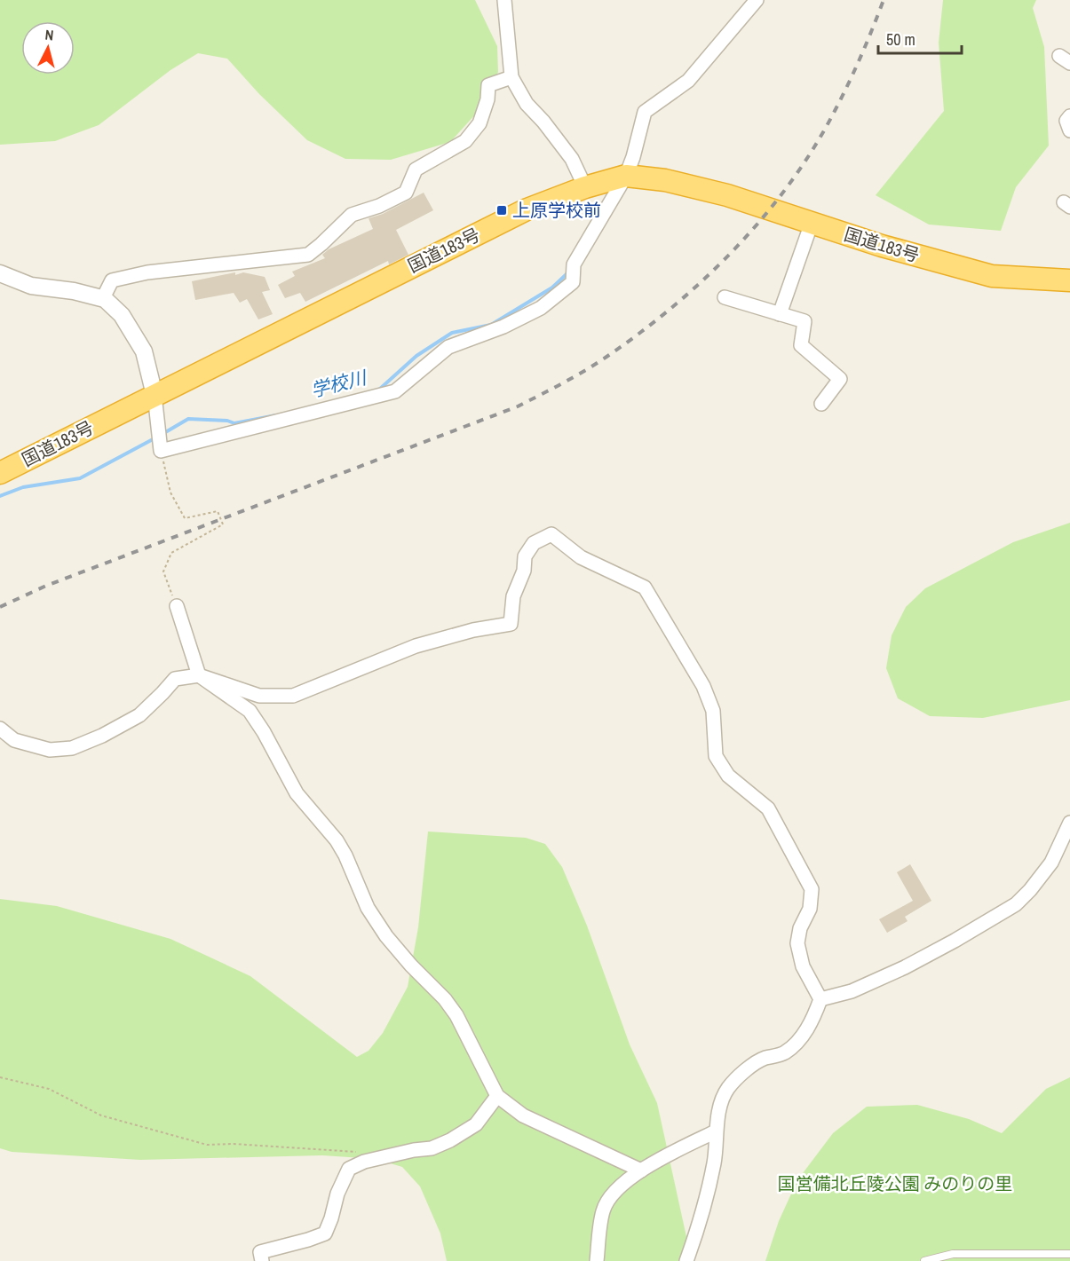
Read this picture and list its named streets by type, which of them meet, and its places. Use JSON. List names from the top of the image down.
{
  "streets": {
    "highway": ["国道183号"]
  },
  "water": ["学校川"],
  "parks": ["国営備北丘陵公園 みのりの里"],
  "places": {
    "transit": ["上原学校前"]
  },
  "scale_bar": "50 m",
  "north": "top"
}
